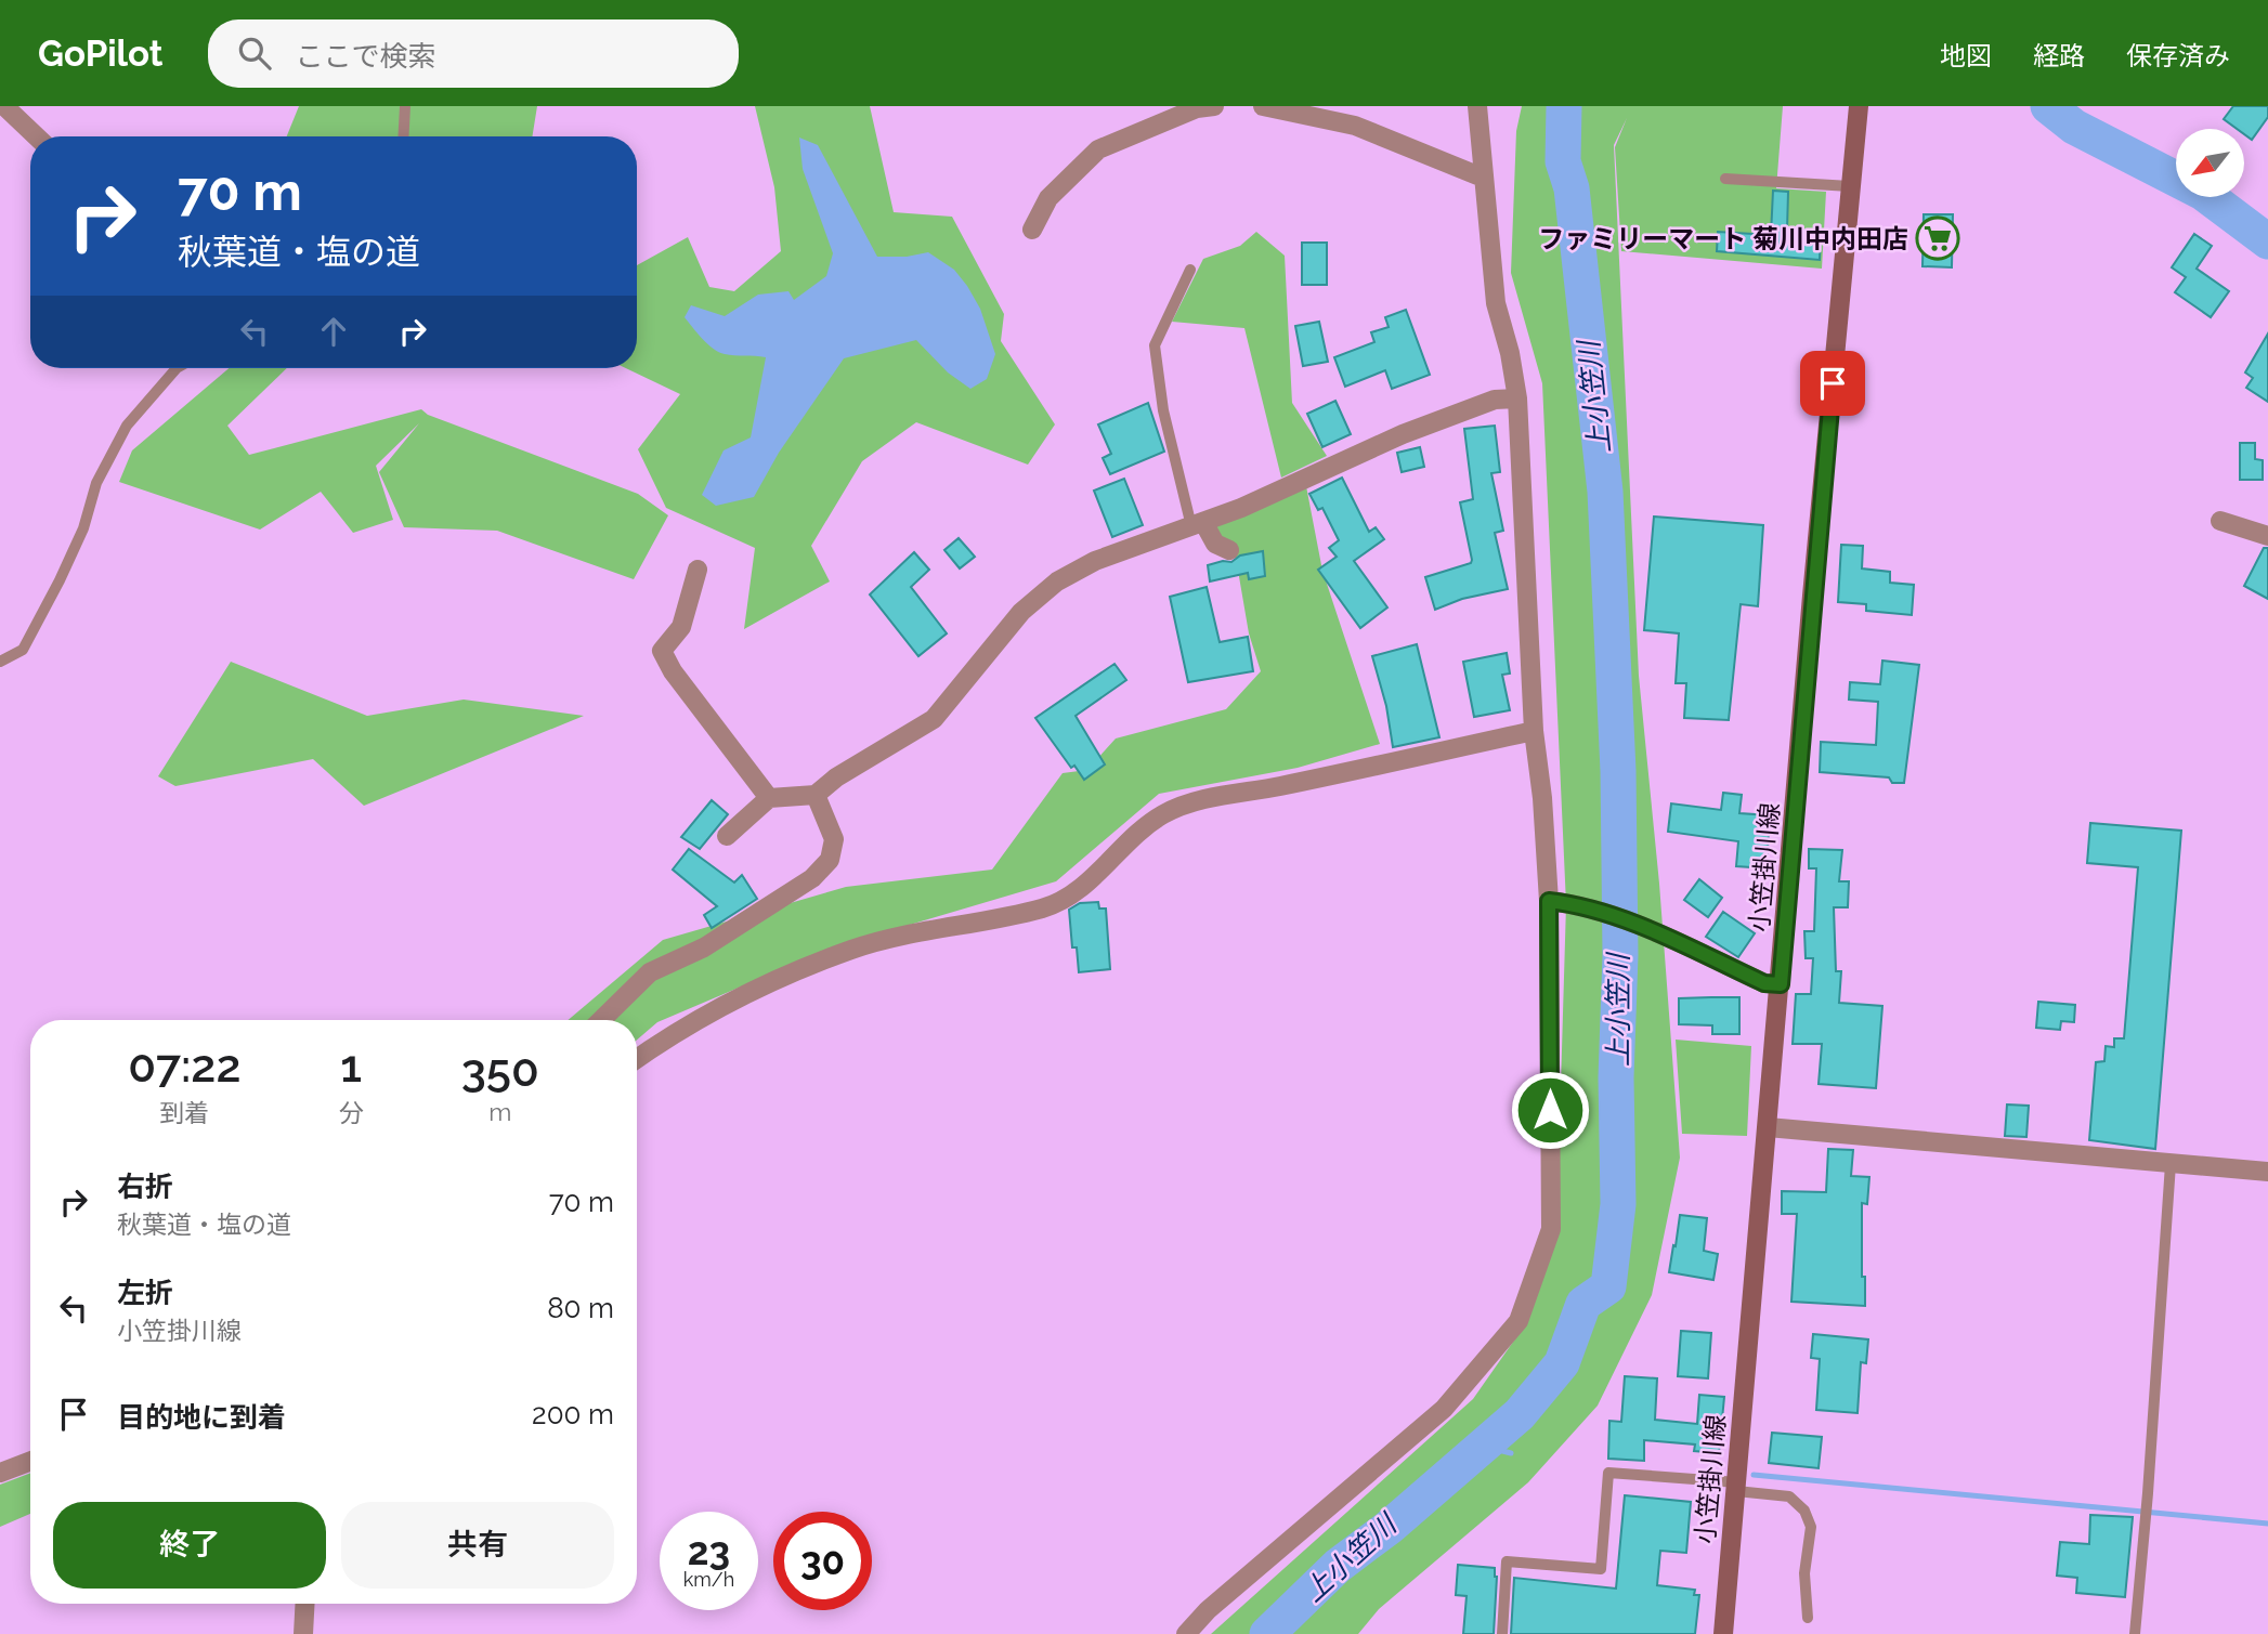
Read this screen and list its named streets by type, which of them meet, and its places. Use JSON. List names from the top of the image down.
{
  "streets": {
    "main road": ["小笠掛川線"]
  },
  "water": ["上小笠川"],
  "places": {
    "supermarket": ["ファミリーマート 菊川中内田店"]
  },
  "north": "bottom left",
  "page": {
    "header": "GoPilot",
    "search": "ここで検索",
    "nav": ["地図", "経路", "保存済み"],
    "turn": ["70 m", "秋葉道・塩の道"],
    "eta": [
      "07:22",
      "到着",
      "1",
      "分",
      "350",
      "m"
    ],
    "list": [
      {
        "name": "右折",
        "note": "秋葉道・塩の道",
        "value": "70 m"
      },
      {
        "name": "左折",
        "note": "小笠掛川線",
        "value": "80 m"
      },
      {
        "name": "目的地に到着",
        "value": "200 m"
      }
    ],
    "buttons": ["終了", "共有"],
    "speed": "23 km/h",
    "limit": "30"
  }
}
